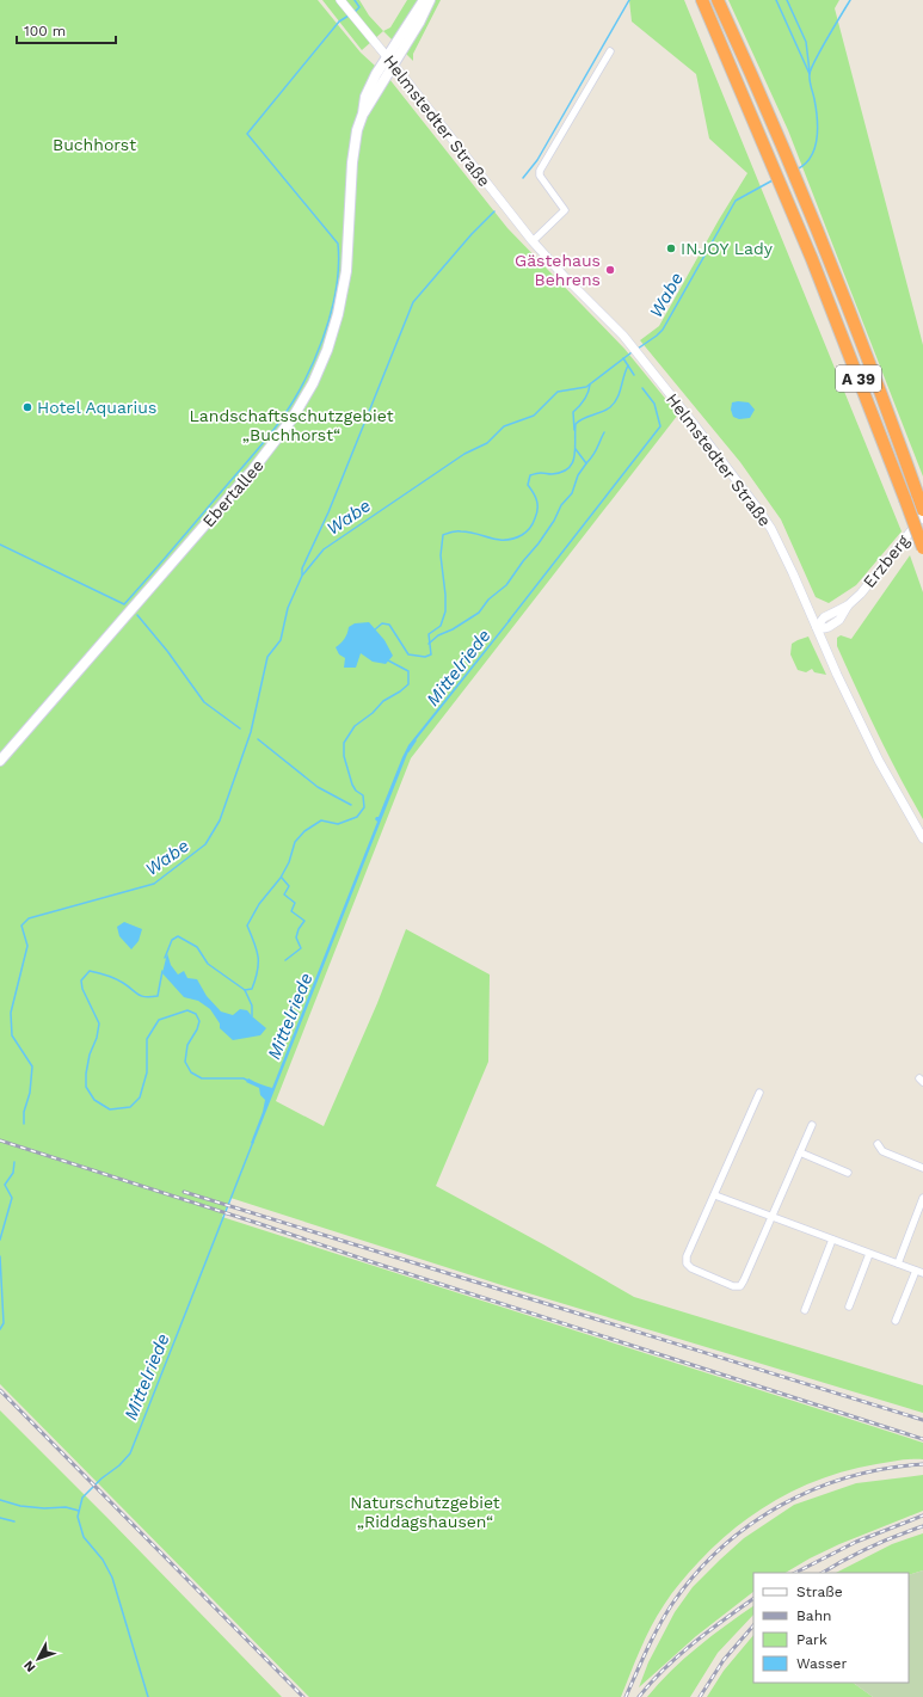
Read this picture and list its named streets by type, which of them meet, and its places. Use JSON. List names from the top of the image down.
{
  "streets": {
    "highway": ["A 39"],
    "main road": ["Ebertallee"],
    "street": ["Helmstedter Straße", "Erzberg"]
  },
  "crossings": [
    ["Helmstedter Straße", "Ebertallee"],
    ["Helmstedter Straße", "Erzberg"]
  ],
  "water": ["Wabe", "Mittelriede"],
  "parks": ["Buchhorst", "Landschaftsschutzgebiet „Buchhorst“", "Naturschutzgebiet „Riddagshausen“"],
  "places": ["INJOY Lady", "Gästehaus Behrens", "Hotel Aquarius"],
  "legend": [
    "Straße",
    "Bahn",
    "Park",
    "Wasser"
  ],
  "scale_bar": "100 m",
  "north": "bottom left"
}
